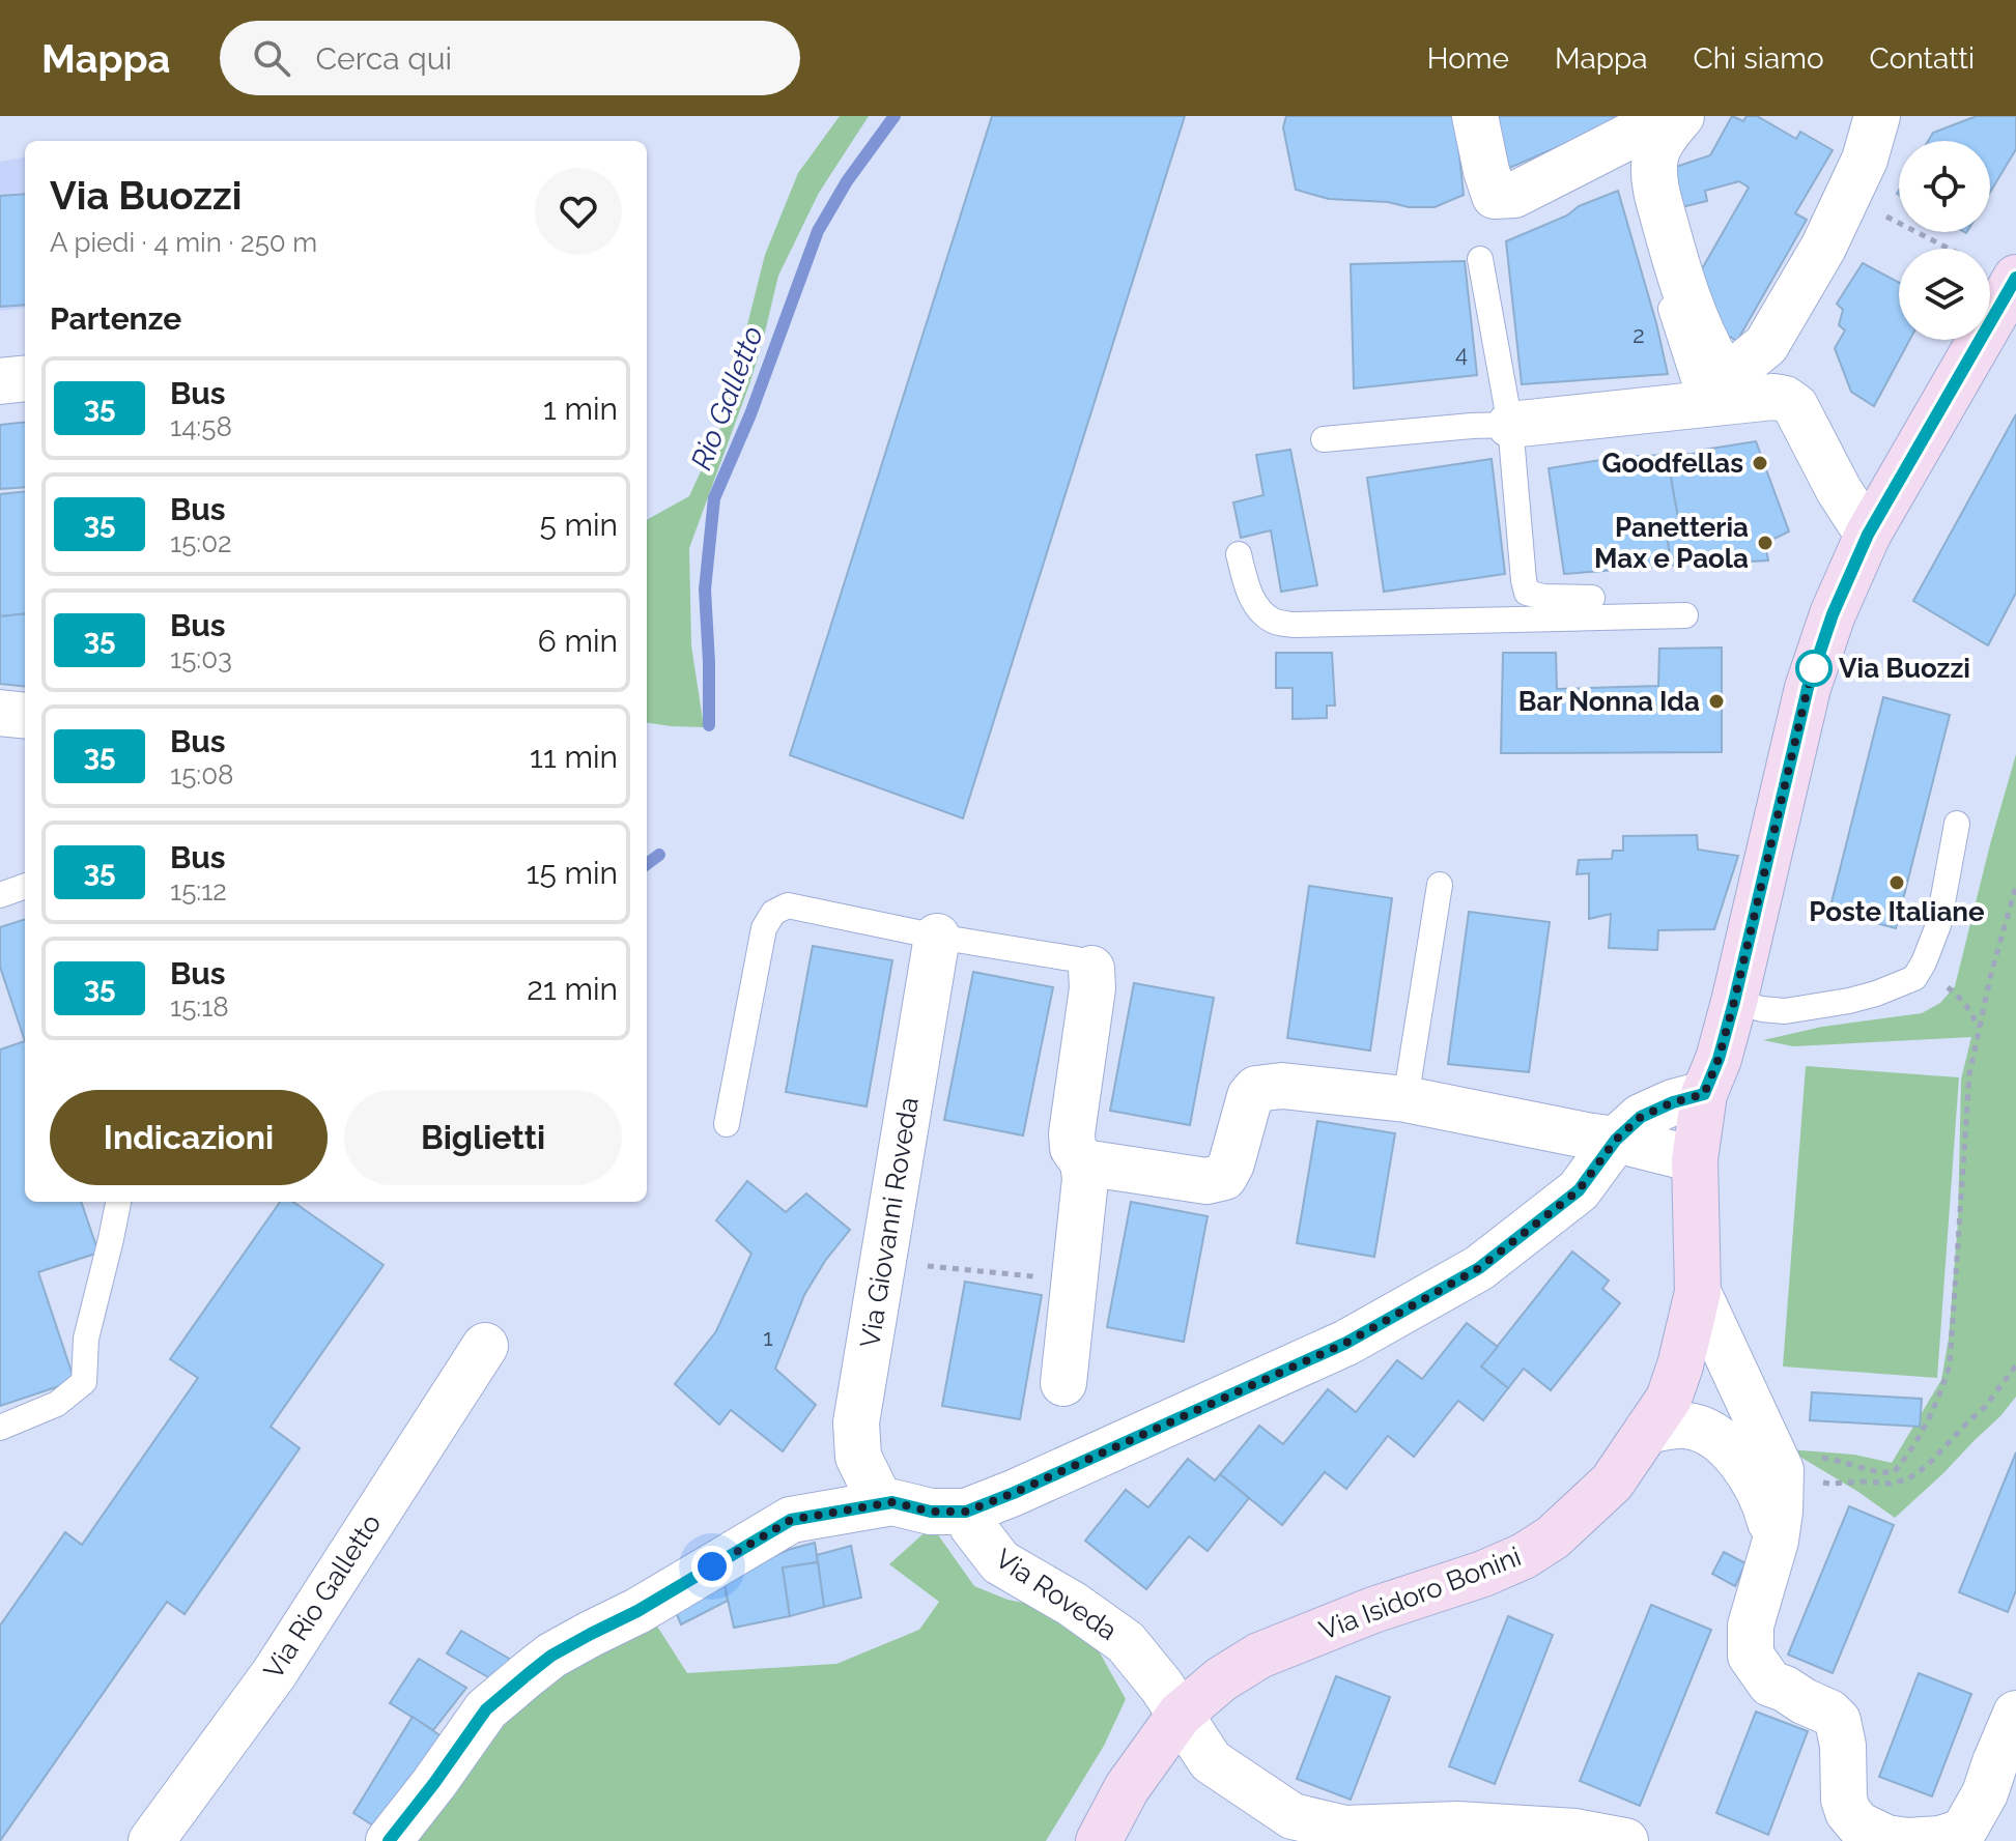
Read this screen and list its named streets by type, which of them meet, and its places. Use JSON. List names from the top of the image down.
{
  "streets": {
    "street": [
      "Via Giovanni Roveda",
      "Via Isidoro Bonini",
      "Via Roveda",
      "Via Rio Galletto"
    ]
  },
  "crossings": [
    ["Via Isidoro Bonini", "Via Roveda"]
  ],
  "water": ["Rio Galletto"],
  "places": [
    "Goodfellas",
    "Panetteria Max e Paola",
    "Via Buozzi",
    "Bar Nonna Ida",
    "Poste Italiane"
  ],
  "lines": ["bus line 35"],
  "house_numbers": ["2", "4", "1"],
  "page": {
    "header": "Mappa",
    "search": "Cerca qui",
    "nav": [
      "Home",
      "Mappa",
      "Chi siamo",
      "Contatti"
    ],
    "heading": [
      ["Via Buozzi", "A piedi · 4 min · 250 m"],
      "Partenze"
    ],
    "list": [
      {
        "mark": "35",
        "name": "Bus",
        "note": "14:58",
        "value": "1 min"
      },
      {
        "mark": "35",
        "name": "Bus",
        "note": "15:02",
        "value": "5 min"
      },
      {
        "mark": "35",
        "name": "Bus",
        "note": "15:03",
        "value": "6 min"
      },
      {
        "mark": "35",
        "name": "Bus",
        "note": "15:08",
        "value": "11 min"
      },
      {
        "mark": "35",
        "name": "Bus",
        "note": "15:12",
        "value": "15 min"
      },
      {
        "mark": "35",
        "name": "Bus",
        "note": "15:18",
        "value": "21 min"
      }
    ],
    "buttons": ["Indicazioni", "Biglietti"]
  }
}
